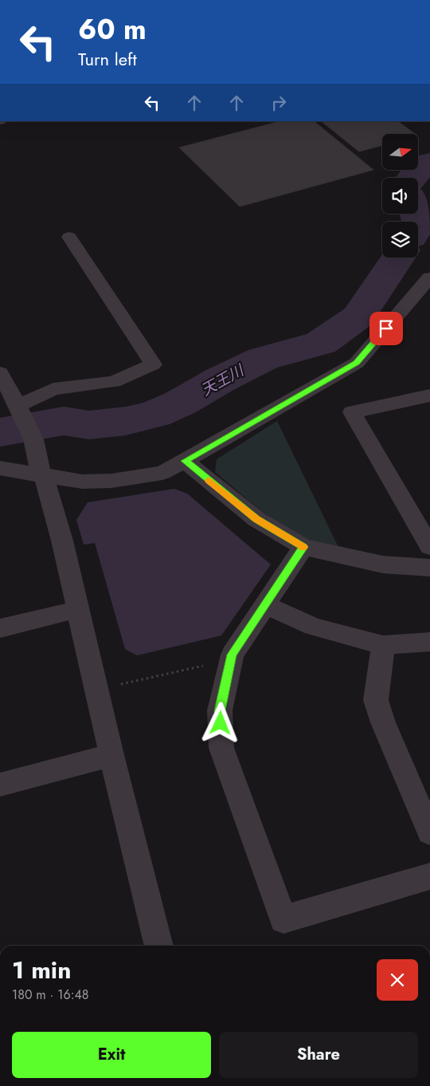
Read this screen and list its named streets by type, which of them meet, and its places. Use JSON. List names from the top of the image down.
{
  "water": ["天王川"],
  "north": "right",
  "page": {
    "turn": ["60 m", "Turn left"],
    "heading": ["1 min", "180 m · 16:48"],
    "buttons": ["Exit", "Share"]
  }
}
